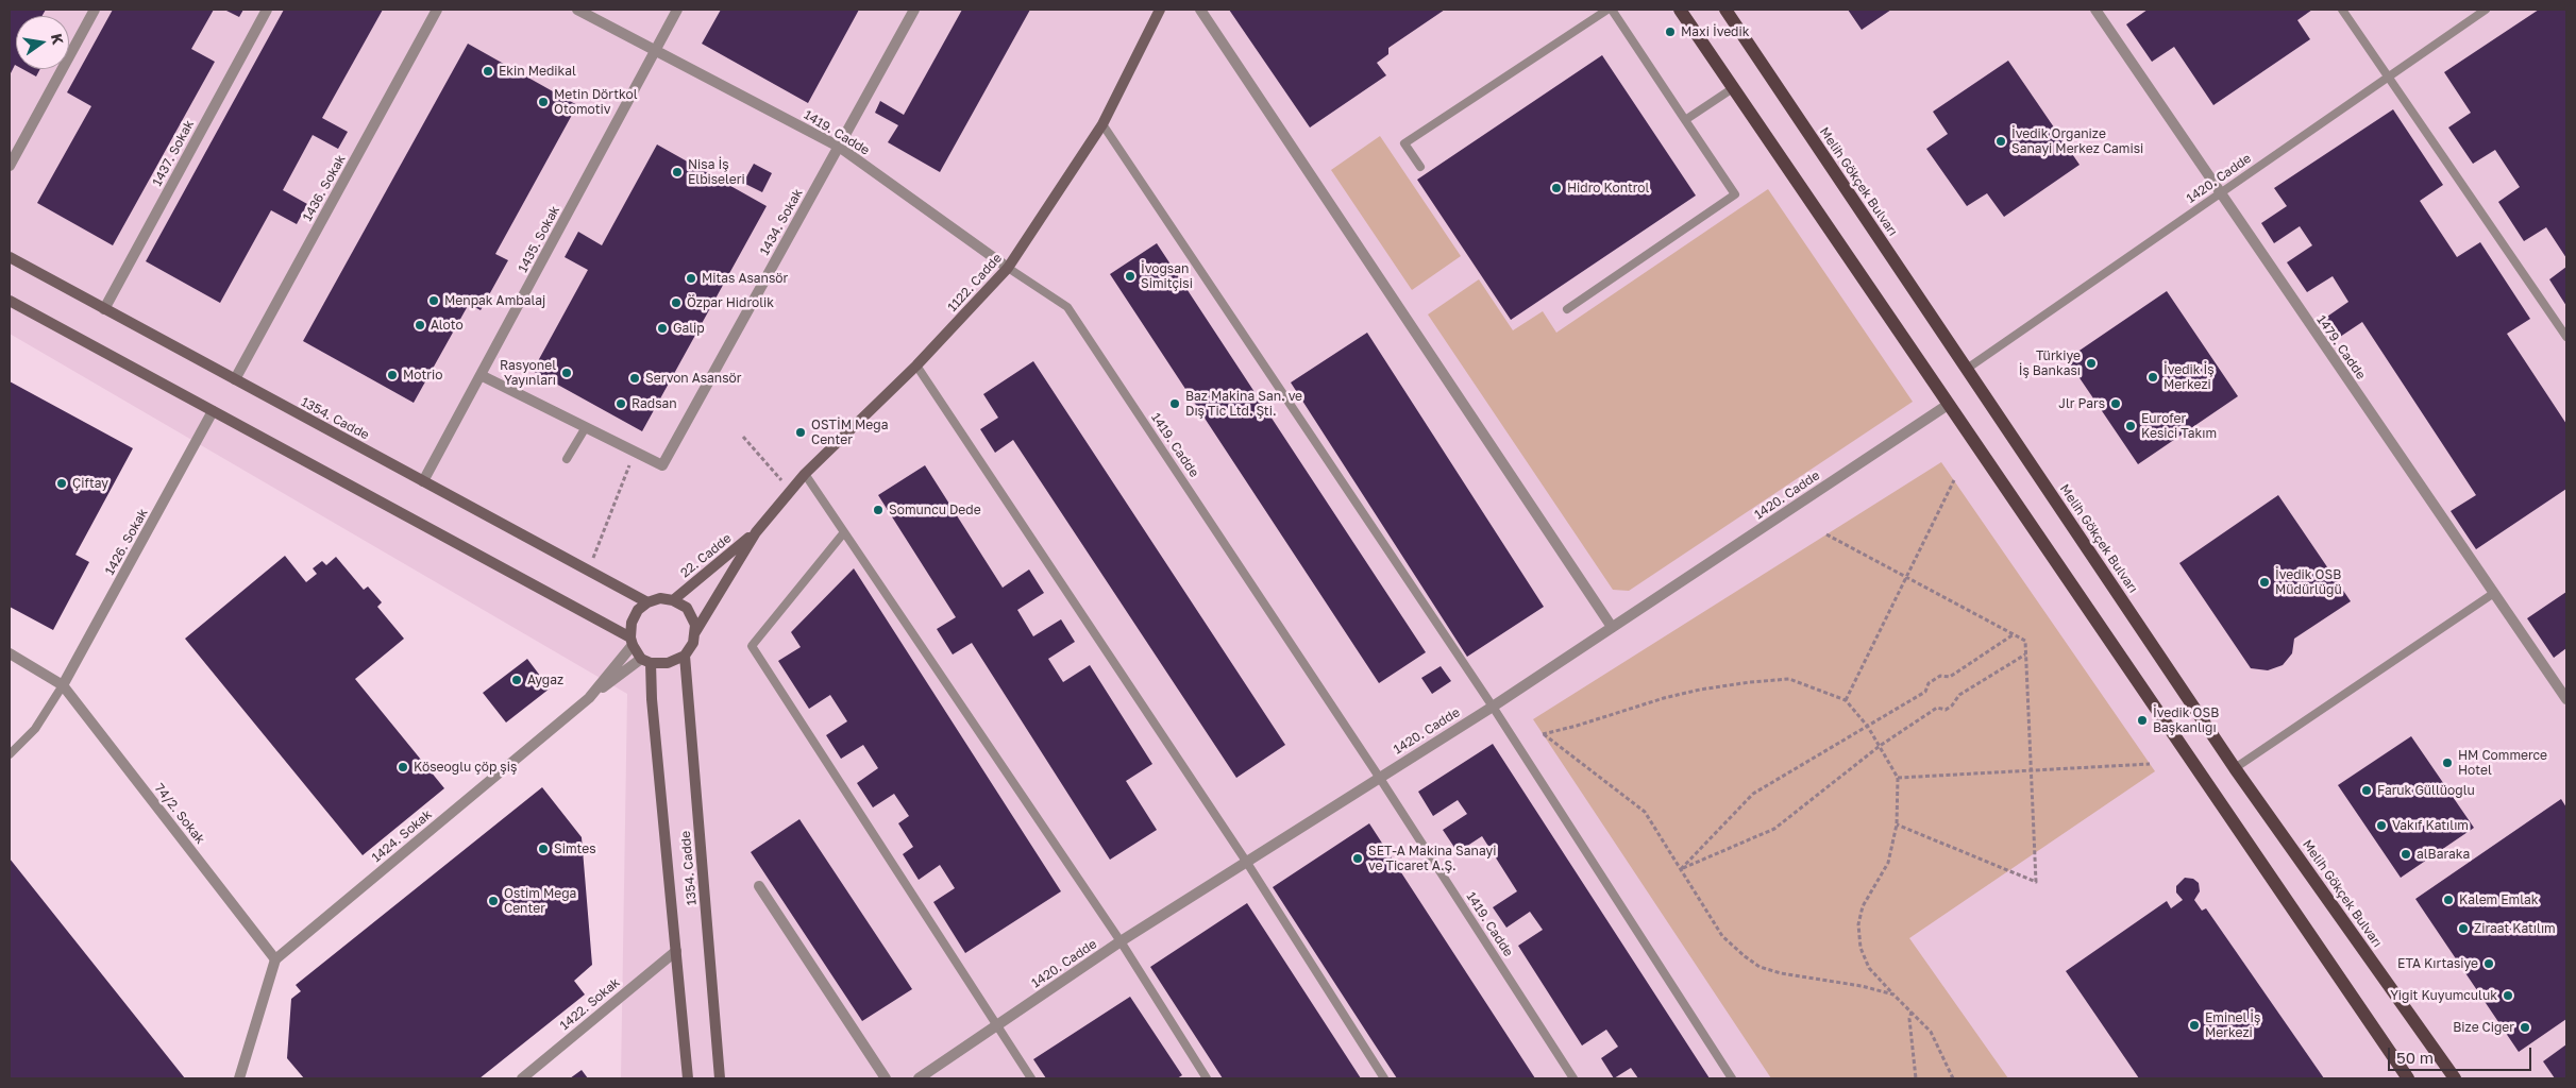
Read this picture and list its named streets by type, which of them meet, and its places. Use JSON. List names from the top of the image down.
{
  "streets": {
    "main road": [
      "Melih Gökçek Bulvarı",
      "1122. Cadde",
      "1354. Cadde",
      "22. Cadde"
    ],
    "street": [
      "1419. Cadde",
      "1437. Sokak",
      "1420. Cadde",
      "1436. Sokak",
      "1434. Sokak",
      "1435. Sokak",
      "1479. Cadde",
      "1426. Sokak",
      "74/2. Sokak",
      "1424. Sokak",
      "1422. Sokak"
    ]
  },
  "crossings": [
    ["1419. Cadde", "1420. Cadde"],
    ["1419. Cadde", "1434. Sokak"],
    ["1419. Cadde", "1435. Sokak"],
    ["1419. Cadde", "1122. Cadde"],
    ["1437. Sokak", "1354. Cadde"],
    ["1420. Cadde", "Melih Gökçek Bulvarı"],
    ["1420. Cadde", "1479. Cadde"],
    ["1436. Sokak", "1354. Cadde"],
    ["1434. Sokak", "1435. Sokak"],
    ["1435. Sokak", "1354. Cadde"],
    ["1122. Cadde", "1354. Cadde"],
    ["1122. Cadde", "22. Cadde"],
    ["1354. Cadde", "1426. Sokak"],
    ["1354. Cadde", "22. Cadde"],
    ["1354. Cadde", "1424. Sokak"],
    ["1354. Cadde", "1422. Sokak"],
    ["1426. Sokak", "74/2. Sokak"],
    ["22. Cadde", "1424. Sokak"],
    ["74/2. Sokak", "1424. Sokak"]
  ],
  "places": [
    "Maxi İvedik",
    "Ekin Medikal",
    "Metin Dörtkol Otomotiv",
    "İvedik Organize Sanayi Merkez Camisi",
    "Nisa İş Elbiseleri",
    "Hidro Kontrol",
    "İvogsan Simitçisi",
    "Mitas Asansör",
    "Menpak Ambalaj",
    "Özpar Hidrolik",
    "Aloto",
    "Galip",
    "Türkiye İş Bankası",
    "Rasyonel Yayınları",
    "Motrio",
    "İvedik İş Merkezi",
    "Servon Asansör",
    "Radsan",
    "Baz Makina San. ve Dış Tic Ltd. Şti.",
    "Jlr Pars",
    "Eurofer Kesici Takım",
    "OSTİM Mega Center",
    "Çiftay",
    "Somuncu Dede",
    "İvedik OSB Müdürlüğü",
    "Aygaz",
    "İvedik OSB Başkanlığı",
    "HM Commerce Hotel",
    "Köseoğlu çöp şiş",
    "Faruk Güllüoğlu",
    "Vakıf Katılım",
    "Simtes",
    "alBaraka",
    "SET-A Makina Sanayi ve Ticaret A.Ş.",
    "Kalem Emlak",
    "Ostim Mega Center",
    "Ziraat Katılım",
    "ETA Kırtasiye",
    "Yiğit Kuyumculuk",
    "Eminel İş Merkezi",
    "Bize Ciğer"
  ],
  "scale_bar": "50 m",
  "north": "right"
}
